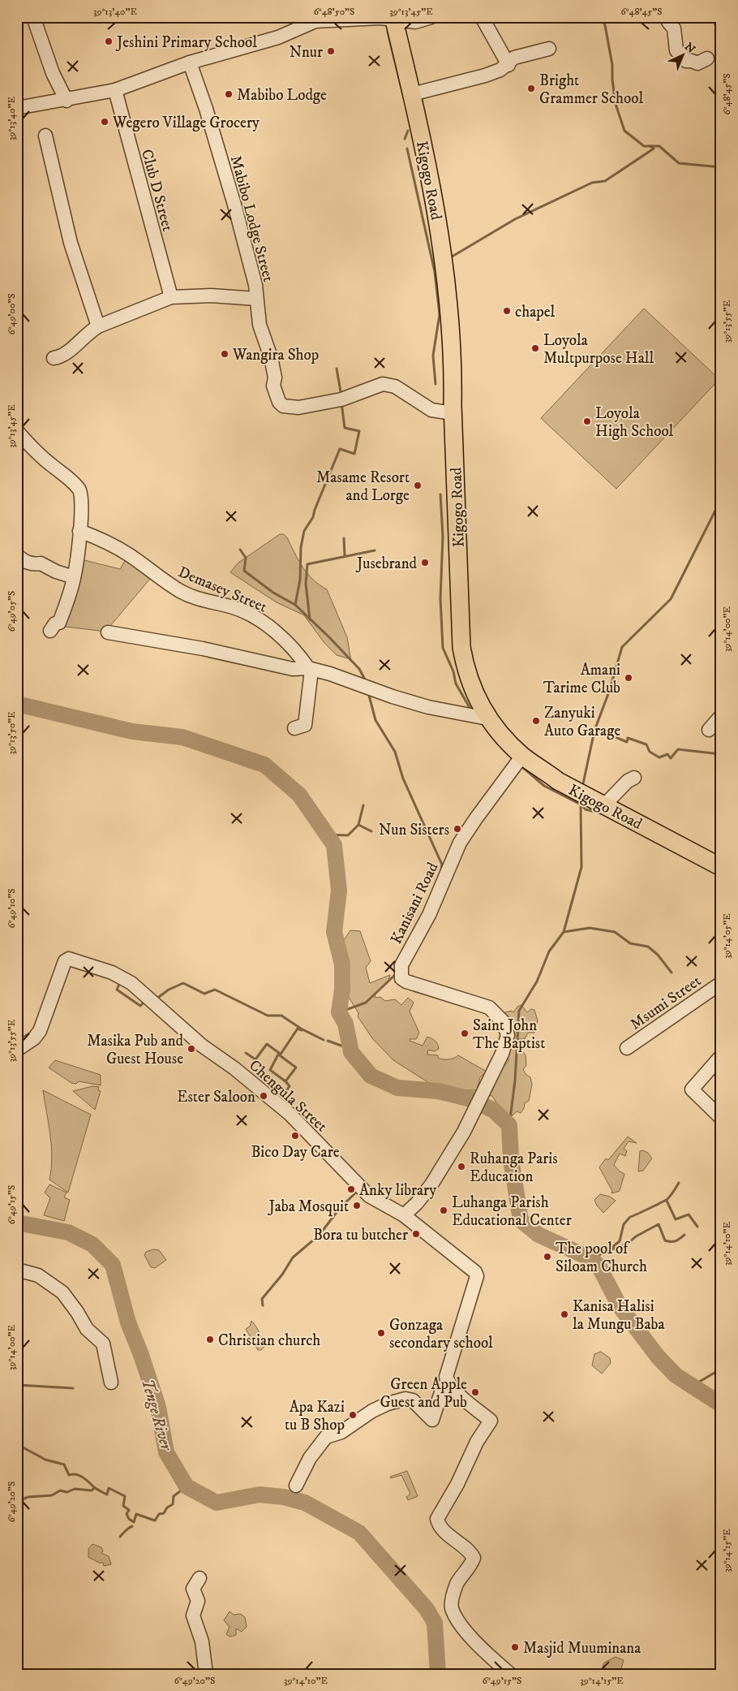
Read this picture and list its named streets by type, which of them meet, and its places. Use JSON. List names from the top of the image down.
{
  "streets": {
    "main road": ["Kigogo Road"],
    "street": [
      "Club D Street",
      "Mabibo Lodge Street",
      "Demasey Street",
      "Kanisani Road",
      "Msumi Street",
      "Chengula Street"
    ]
  },
  "crossings": [
    ["Kigogo Road", "Mabibo Lodge Street"],
    ["Kigogo Road", "Kanisani Road"],
    ["Kanisani Road", "Chengula Street"]
  ],
  "water": ["Tenge River"],
  "places": [
    "Jeshini Primary School",
    "Nnur",
    "Bright Grammer School",
    "Mabibo Lodge",
    "Wegero Village Grocery",
    "chapel",
    "Loyola Multpurpose Hall",
    "Wangira Shop",
    "Loyola High School",
    "Masame Resort and Lorge",
    "Jusebrand",
    "Amani Tarime Club",
    "Zanyuki Auto Garage",
    "Nun Sisters",
    "Saint John The Baptist",
    "Masika Pub and Guest House",
    "Ester Saloon",
    "Bico Day Care",
    "Ruhanga Paris Education",
    "Anky library",
    "Jaba Mosquit",
    "Luhanga Parish Educational Center",
    "Bora tu butcher",
    "The pool of Siloam Church",
    "Kanisa Halisi la Mungu Baba",
    "Gonzaga secondary school",
    "Christian church",
    "Green Apple Guest and Pub",
    "Apa Kazi tu B Shop",
    "Masjid Muuminana"
  ],
  "north": "top right",
  "coordinates": [
    "39°13'40\"E",
    "6°48'50\"S",
    "39°13'45\"E",
    "6°48'45\"S",
    "6°49'00\"S",
    "39°13'55\"E",
    "6°49'05\"S",
    "39°14'00\"E",
    "39°13'50\"E",
    "6°49'10\"S",
    "39°14'05\"E",
    "6°49'15\"S",
    "39°14'10\"E",
    "6°49'20\"S",
    "39°14'15\"E"
  ]
}
